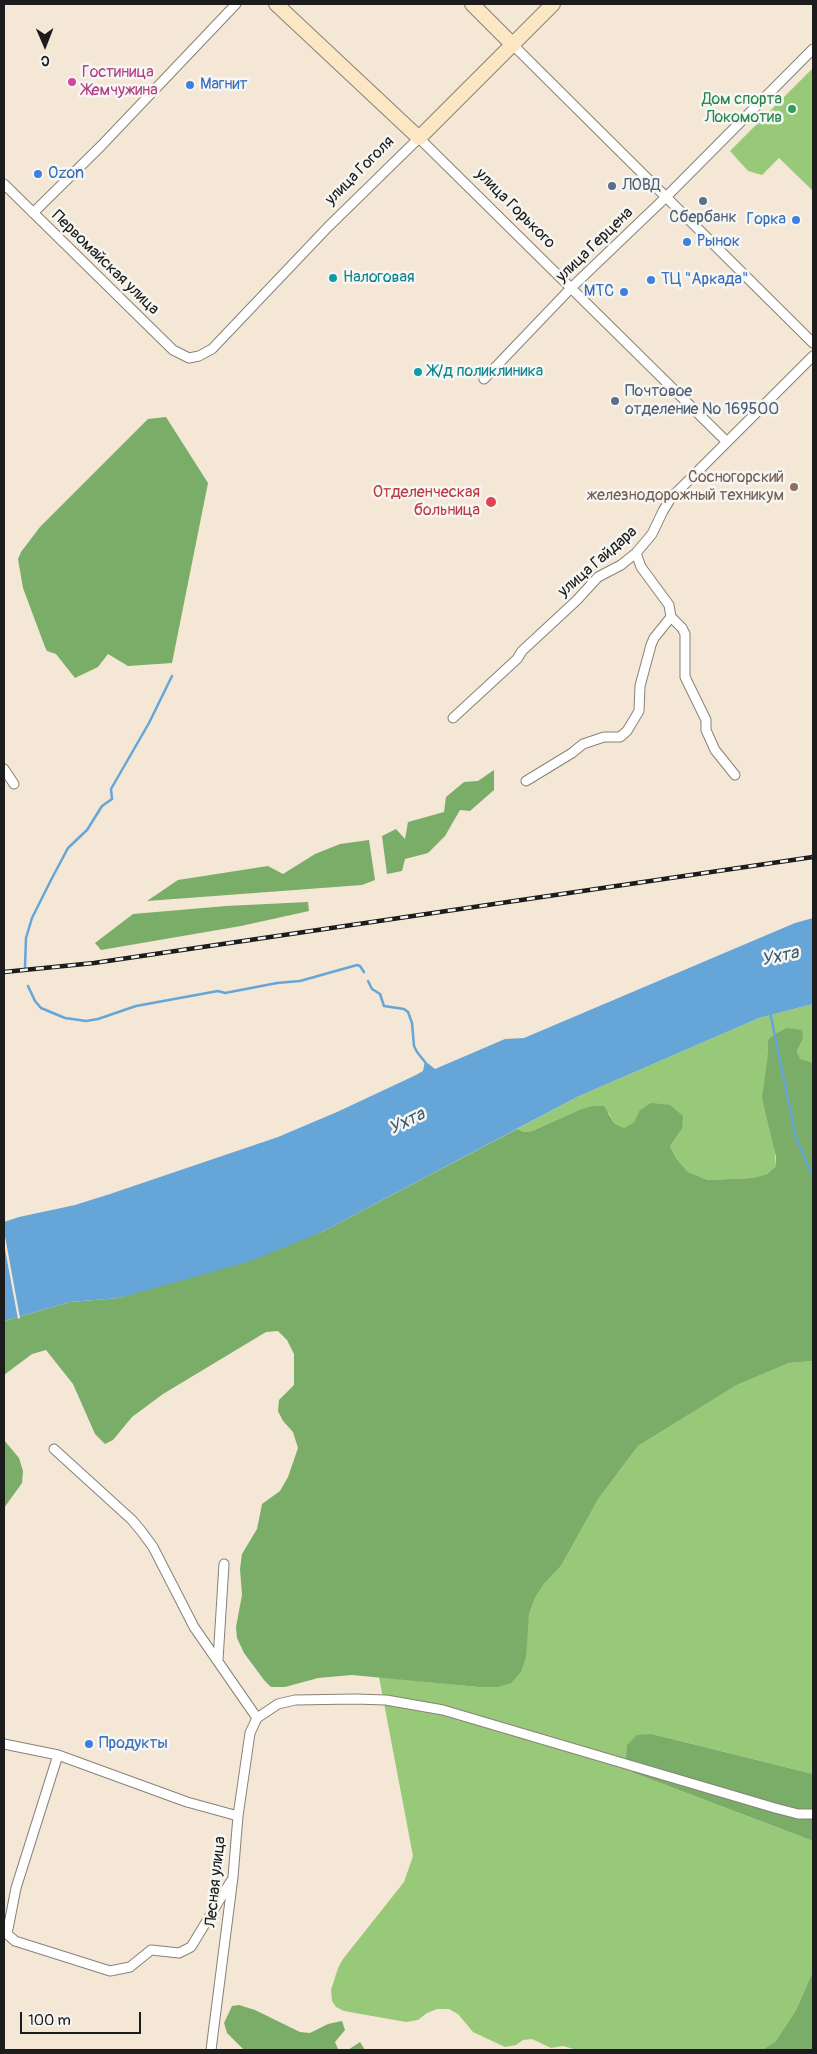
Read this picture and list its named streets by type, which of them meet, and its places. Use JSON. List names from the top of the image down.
{
  "streets": {
    "main road": ["улица Гоголя", "улица Горького"],
    "street": [
      "улица Герцена",
      "Первомайская улица",
      "улица Гайдара",
      "Лесная улица"
    ]
  },
  "crossings": [
    ["улица Гоголя", "улица Горького"],
    ["улица Гоголя", "Первомайская улица"],
    ["улица Горького", "улица Герцена"],
    ["улица Горького", "улица Гайдара"]
  ],
  "water": ["Ухта"],
  "places": [
    "Гостиница Жемчужина",
    "Магнит",
    "Дом спорта Локомотив",
    "Ozon",
    "ЛОВД",
    "Сбербанк",
    "Горка",
    "Рынок",
    "Налоговая",
    "ТЦ \"Аркада\"",
    "МТС",
    "Ж/д поликлиника",
    "Почтовое отделение № 169500",
    "Сосногорский железнодорожный техникум",
    "Отделенческая больница",
    "Продукты"
  ],
  "scale_bar": "100 m",
  "north": "bottom"
}
